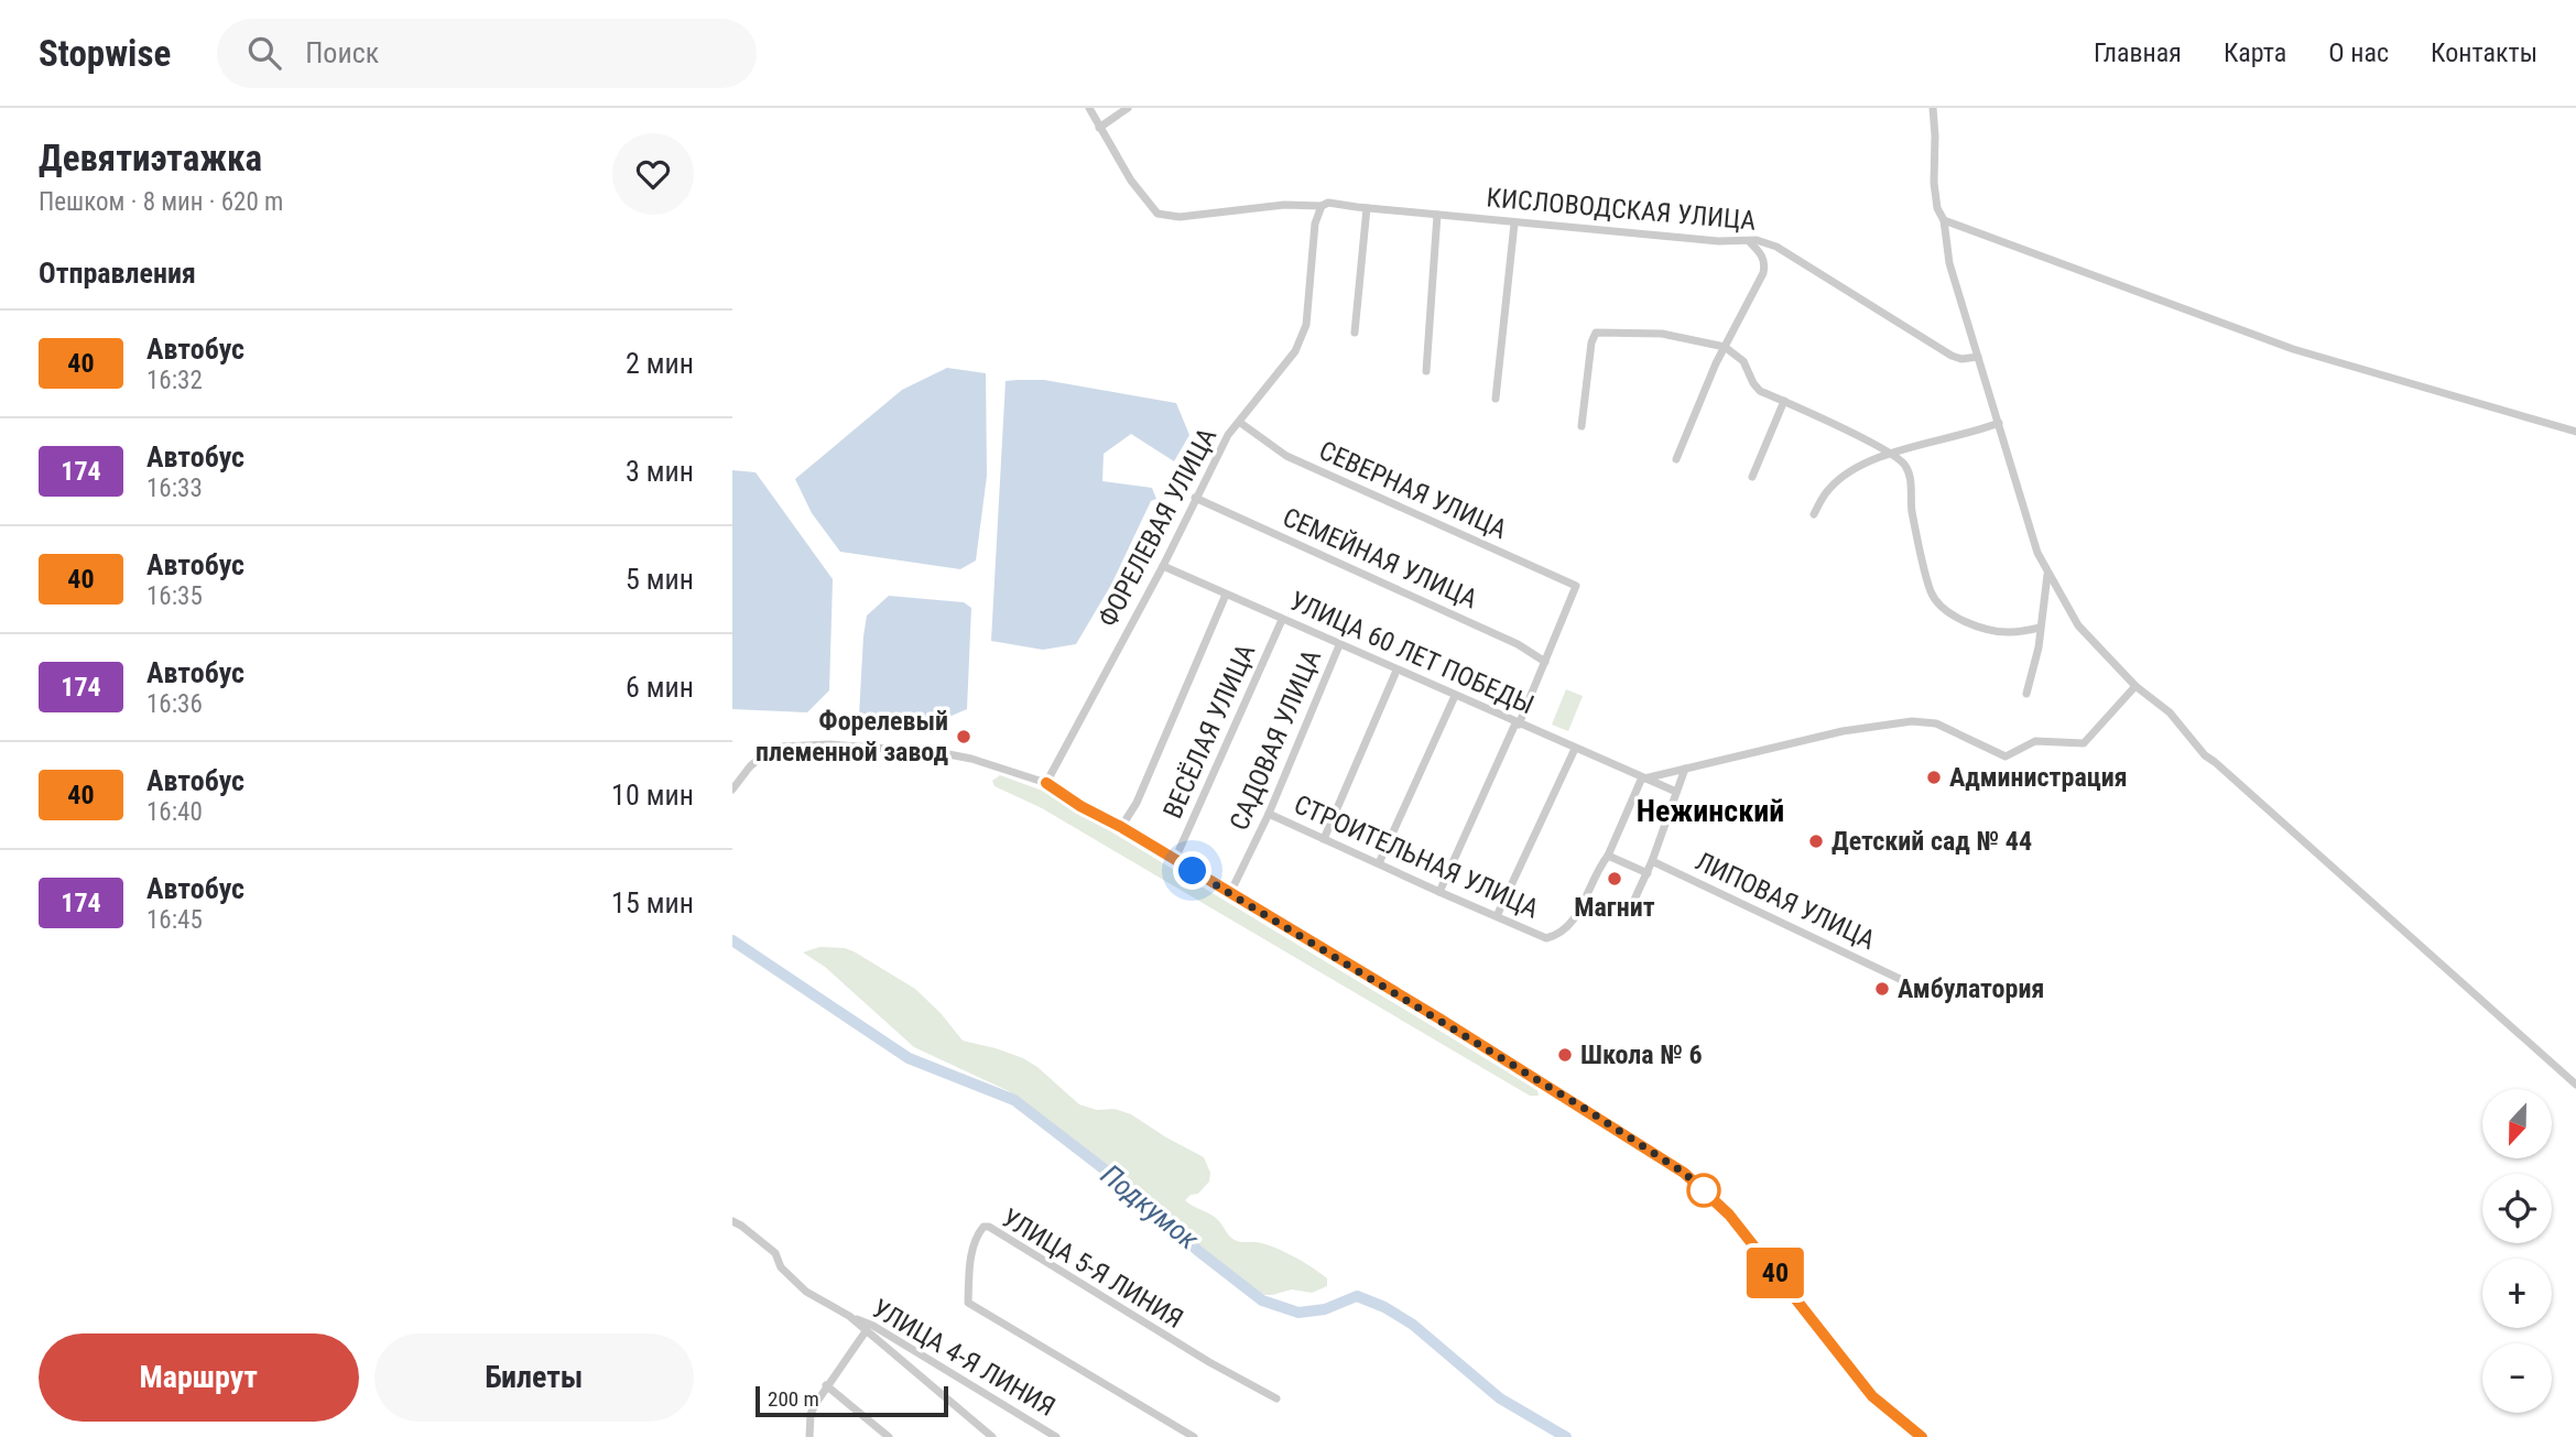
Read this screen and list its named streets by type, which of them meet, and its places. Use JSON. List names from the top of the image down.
{
  "streets": {
    "street": [
      "КИСЛОВОДСКАЯ УЛИЦА",
      "СЕВЕРНАЯ УЛИЦА",
      "ФОРЕЛЕВАЯ УЛИЦА",
      "СЕМЕЙНАЯ УЛИЦА",
      "УЛИЦА 60 ЛЕТ ПОБЕДЫ",
      "ВЕСЁЛАЯ УЛИЦА",
      "САДОВАЯ УЛИЦА",
      "СТРОИТЕЛЬНАЯ УЛИЦА",
      "ЛИПОВАЯ УЛИЦА",
      "УЛИЦА 5-Я ЛИНИЯ",
      "УЛИЦА 4-Я ЛИНИЯ"
    ]
  },
  "crossings": [
    ["КИСЛОВОДСКАЯ УЛИЦА", "ФОРЕЛЕВАЯ УЛИЦА"],
    ["СЕВЕРНАЯ УЛИЦА", "ФОРЕЛЕВАЯ УЛИЦА"],
    ["СЕВЕРНАЯ УЛИЦА", "СЕМЕЙНАЯ УЛИЦА"],
    ["ФОРЕЛЕВАЯ УЛИЦА", "СЕМЕЙНАЯ УЛИЦА"],
    ["ФОРЕЛЕВАЯ УЛИЦА", "УЛИЦА 60 ЛЕТ ПОБЕДЫ"],
    ["УЛИЦА 60 ЛЕТ ПОБЕДЫ", "ВЕСЁЛАЯ УЛИЦА"],
    ["УЛИЦА 60 ЛЕТ ПОБЕДЫ", "САДОВАЯ УЛИЦА"],
    ["САДОВАЯ УЛИЦА", "СТРОИТЕЛЬНАЯ УЛИЦА"]
  ],
  "districts": ["Нежинский"],
  "water": ["Подкумок"],
  "places": [
    "Форелевый племенной завод",
    "Администрация",
    "Детский сад № 44",
    "Магнит",
    "Амбулатория",
    "Школа № 6"
  ],
  "lines": ["bus line 40"],
  "scale_bar": "200 m",
  "north": "bottom",
  "page": {
    "header": "Stopwise",
    "search": "Поиск",
    "nav": [
      "Главная",
      "Карта",
      "О нас",
      "Контакты"
    ],
    "heading": [
      ["Девятиэтажка", "Пешком · 8 мин · 620 m"],
      "Отправления"
    ],
    "on_map": "40",
    "list": [
      {
        "mark": "40",
        "name": "Автобус",
        "note": "16:32",
        "value": "2 мин"
      },
      {
        "mark": "174",
        "name": "Автобус",
        "note": "16:33",
        "value": "3 мин"
      },
      {
        "mark": "40",
        "name": "Автобус",
        "note": "16:35",
        "value": "5 мин"
      },
      {
        "mark": "174",
        "name": "Автобус",
        "note": "16:36",
        "value": "6 мин"
      },
      {
        "mark": "40",
        "name": "Автобус",
        "note": "16:40",
        "value": "10 мин"
      },
      {
        "mark": "174",
        "name": "Автобус",
        "note": "16:45",
        "value": "15 мин"
      }
    ],
    "map_buttons": ["+", "−"],
    "buttons": ["Маршрут", "Билеты"],
    "scale": "200 m"
  }
}
